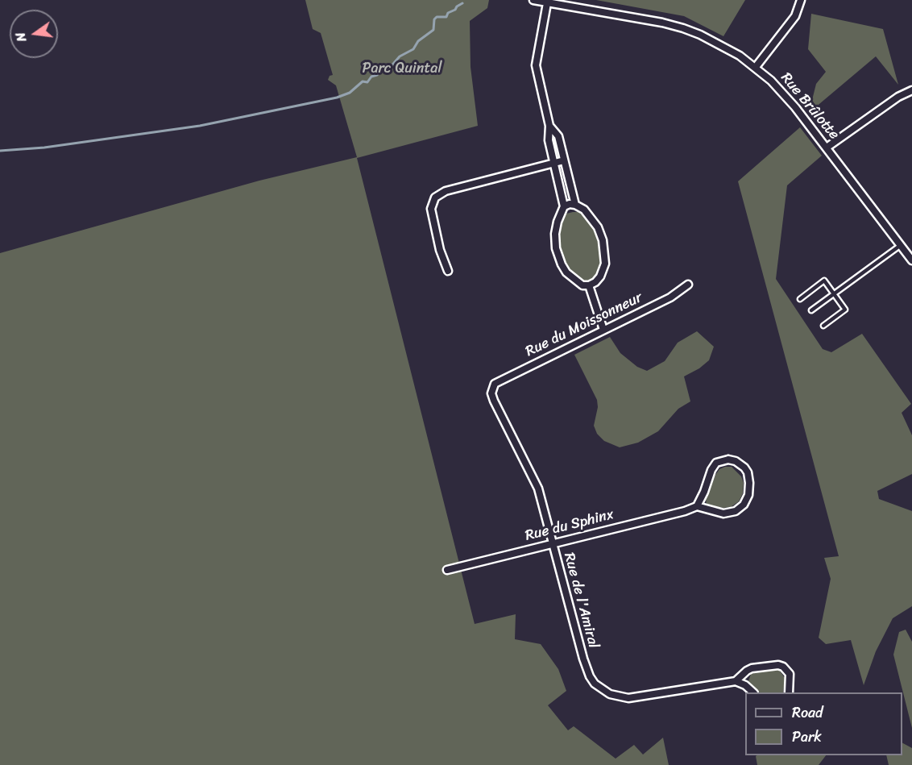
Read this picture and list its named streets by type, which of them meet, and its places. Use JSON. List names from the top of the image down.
{
  "streets": {
    "street": [
      "Rue Brûlotte",
      "Rue du Moissonneur",
      "Rue du Sphinx",
      "Rue de l'Amiral"
    ]
  },
  "crossings": [
    ["Rue du Moissonneur", "Rue de l'Amiral"],
    ["Rue du Sphinx", "Rue de l'Amiral"]
  ],
  "parks": ["Parc Quintal"],
  "legend": ["Road", "Park"],
  "north": "left"
}
